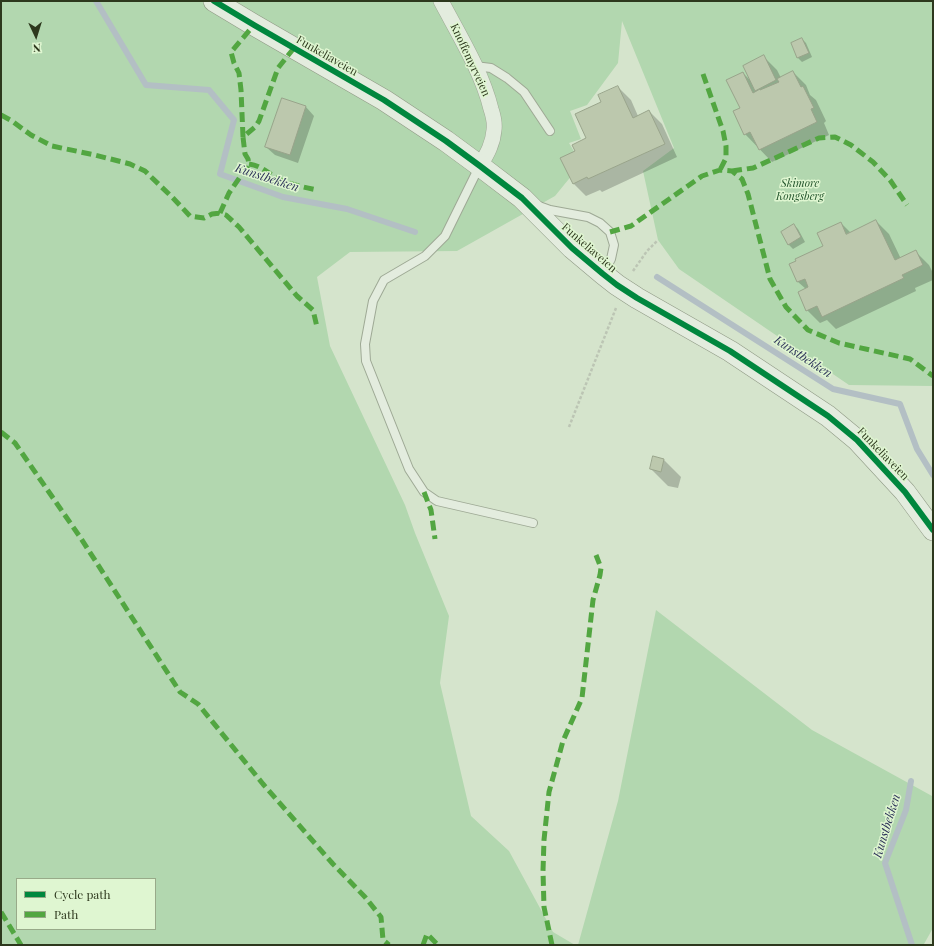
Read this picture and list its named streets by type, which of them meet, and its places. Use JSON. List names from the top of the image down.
{
  "streets": {
    "street": ["Funkeliaveien", "Knoffemyrveien"]
  },
  "crossings": [
    ["Funkeliaveien", "Knoffemyrveien"]
  ],
  "water": ["Kunstbekken"],
  "parks": ["Skimore Kongsberg"],
  "legend": ["Cycle path", "Path"],
  "north": "bottom"
}
